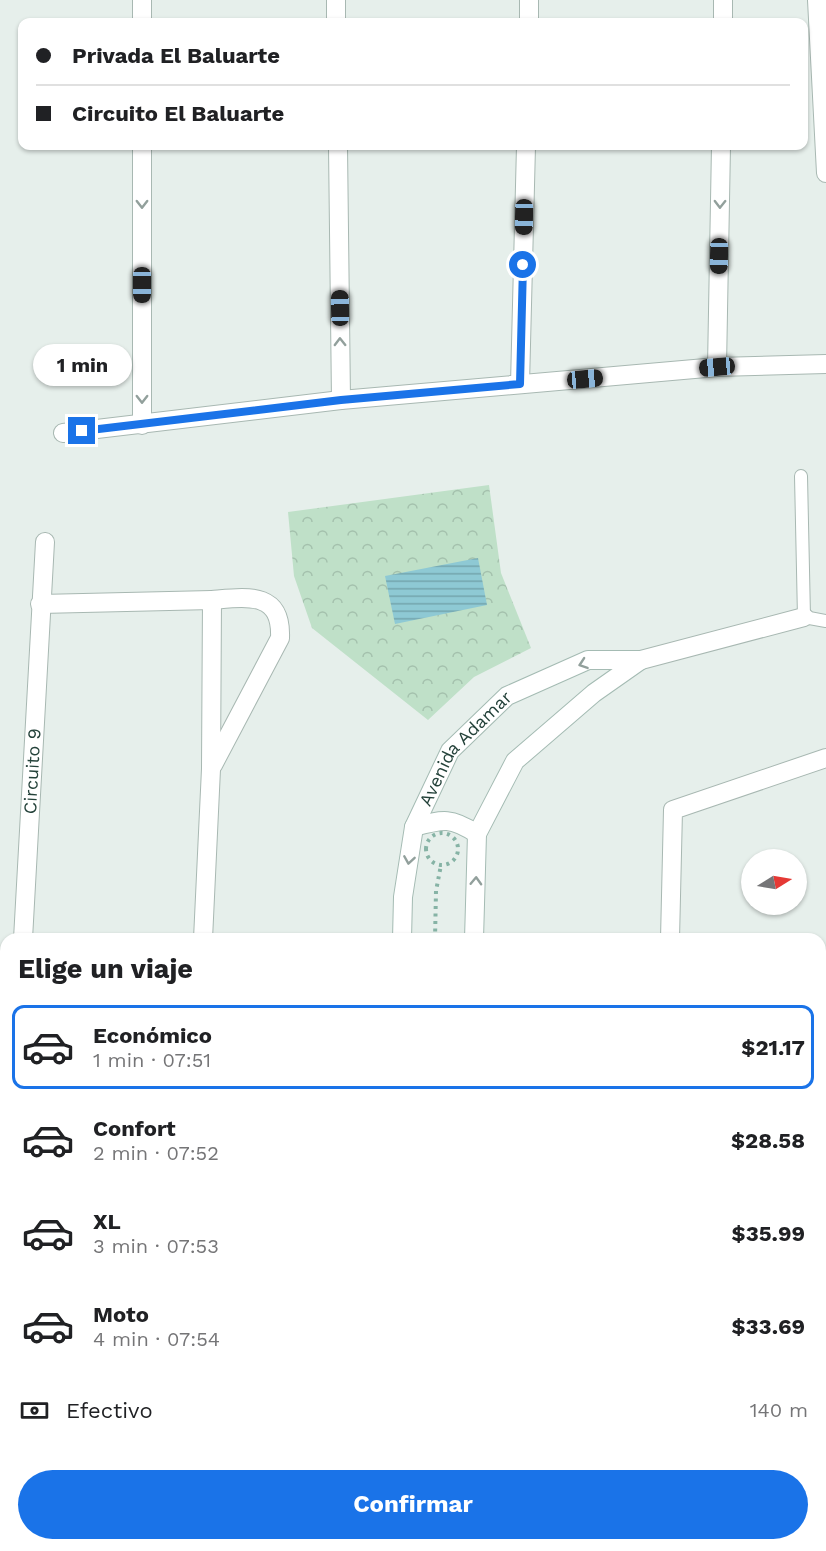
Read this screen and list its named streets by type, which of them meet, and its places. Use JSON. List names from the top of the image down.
{
  "streets": {
    "street": ["Avenida Adamar", "Circuito 9"]
  },
  "north": "right",
  "page": {
    "banner": ["Privada El Baluarte", "Circuito El Baluarte"],
    "bubble": "1 min",
    "heading": "Elige un viaje",
    "list": [
      {
        "name": "Económico",
        "note": "1 min · 07:51",
        "value": "$21.17"
      },
      {
        "name": "Confort",
        "note": "2 min · 07:52",
        "value": "$28.58"
      },
      {
        "name": "XL",
        "note": "3 min · 07:53",
        "value": "$35.99"
      },
      {
        "name": "Moto",
        "note": "4 min · 07:54",
        "value": "$33.69"
      }
    ],
    "pay": ["Efectivo", "140 m"],
    "buttons": "Confirmar"
  }
}
